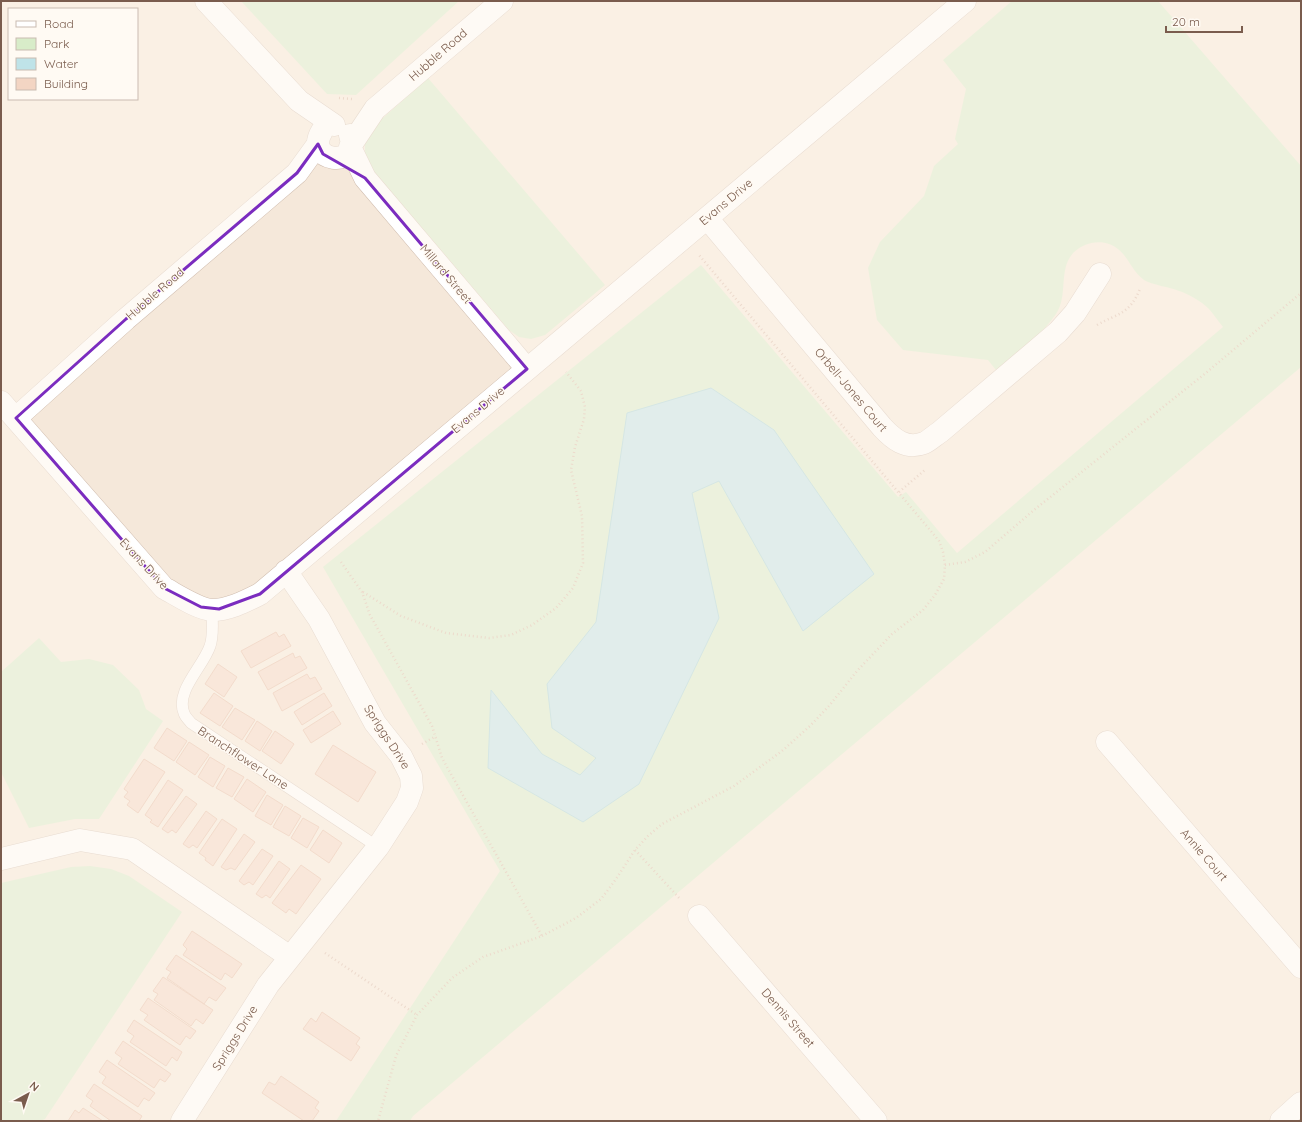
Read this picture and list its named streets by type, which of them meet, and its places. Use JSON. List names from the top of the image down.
{
  "streets": {
    "street": [
      "Hubble Road",
      "Evans Drive",
      "Millard Street",
      "Orbell-Jones Court",
      "Spriggs Drive",
      "Annie Court",
      "Dennis Street"
    ],
    "lane": ["Branchflower Lane"]
  },
  "crossings": [
    ["Hubble Road", "Evans Drive"],
    ["Hubble Road", "Millard Street"],
    ["Evans Drive", "Millard Street"],
    ["Evans Drive", "Orbell-Jones Court"],
    ["Evans Drive", "Spriggs Drive"],
    ["Evans Drive", "Branchflower Lane"],
    ["Spriggs Drive", "Branchflower Lane"]
  ],
  "legend": [
    "Road",
    "Park",
    "Water",
    "Building"
  ],
  "scale_bar": "20 m",
  "north": "top right"
}
